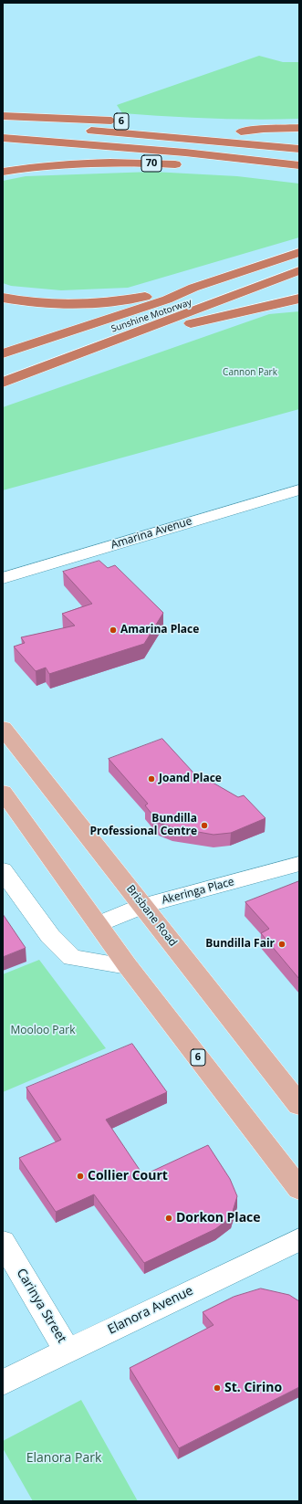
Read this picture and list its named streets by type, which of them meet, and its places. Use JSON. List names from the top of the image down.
{
  "streets": {
    "highway": ["6", "70", "Sunshine Motorway"],
    "main road": ["Brisbane Road"],
    "street": [
      "Amarina Avenue",
      "Akeringa Place",
      "Carinya Street",
      "Elanora Avenue"
    ]
  },
  "crossings": [
    ["6", "Akeringa Place"],
    ["Akeringa Place", "Brisbane Road"],
    ["Carinya Street", "Elanora Avenue"]
  ],
  "parks": ["Cannon Park", "Mooloo Park", "Elanora Park"],
  "places": [
    "Amarina Place",
    "Joand Place",
    "Bundilla Professional Centre",
    "Bundilla Fair",
    "Collier Court",
    "Dorkon Place",
    "St. Cirino"
  ]
}
